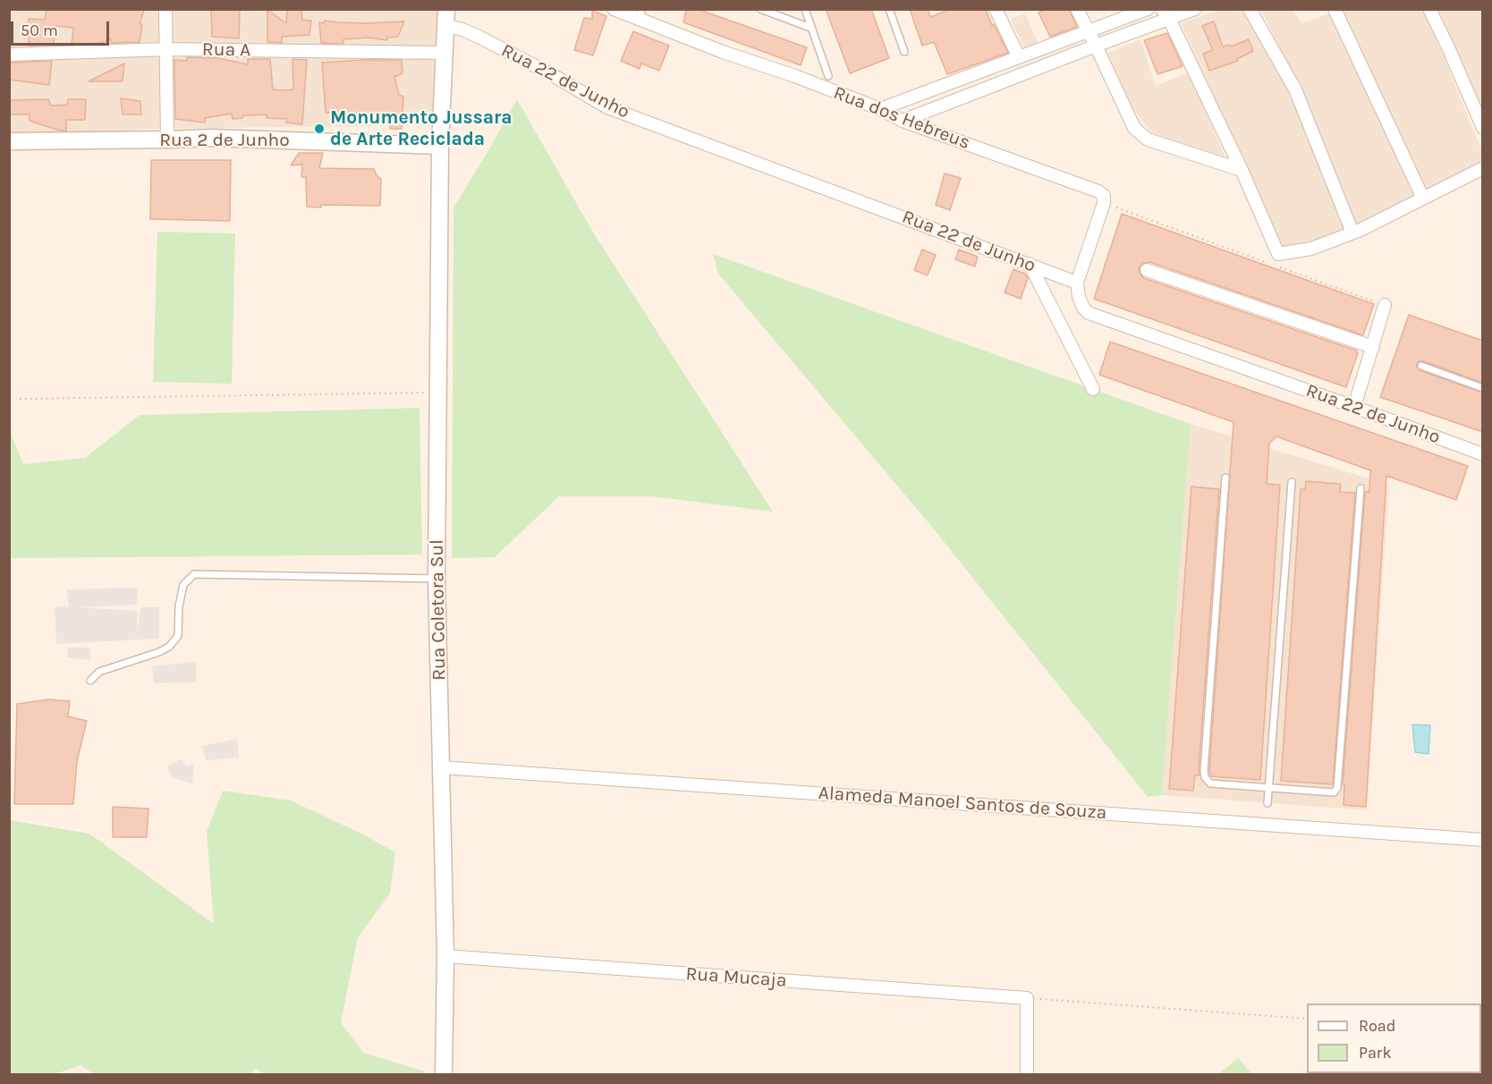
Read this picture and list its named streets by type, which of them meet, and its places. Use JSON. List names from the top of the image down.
{
  "streets": {
    "street": [
      "Rua A",
      "Rua 22 de Junho",
      "Rua dos Hebreus",
      "Rua 2 de Junho",
      "Rua Coletora Sul",
      "Alameda Manoel Santos de Souza",
      "Rua Mucaja"
    ]
  },
  "crossings": [
    ["Rua A", "Rua Coletora Sul"],
    ["Rua 22 de Junho", "Rua Coletora Sul"],
    ["Rua 2 de Junho", "Rua Coletora Sul"],
    ["Rua Coletora Sul", "Alameda Manoel Santos de Souza"],
    ["Rua Coletora Sul", "Rua Mucaja"]
  ],
  "places": ["Monumento Jussara de Arte Reciclada"],
  "legend": ["Road", "Park"],
  "scale_bar": "50 m"
}
